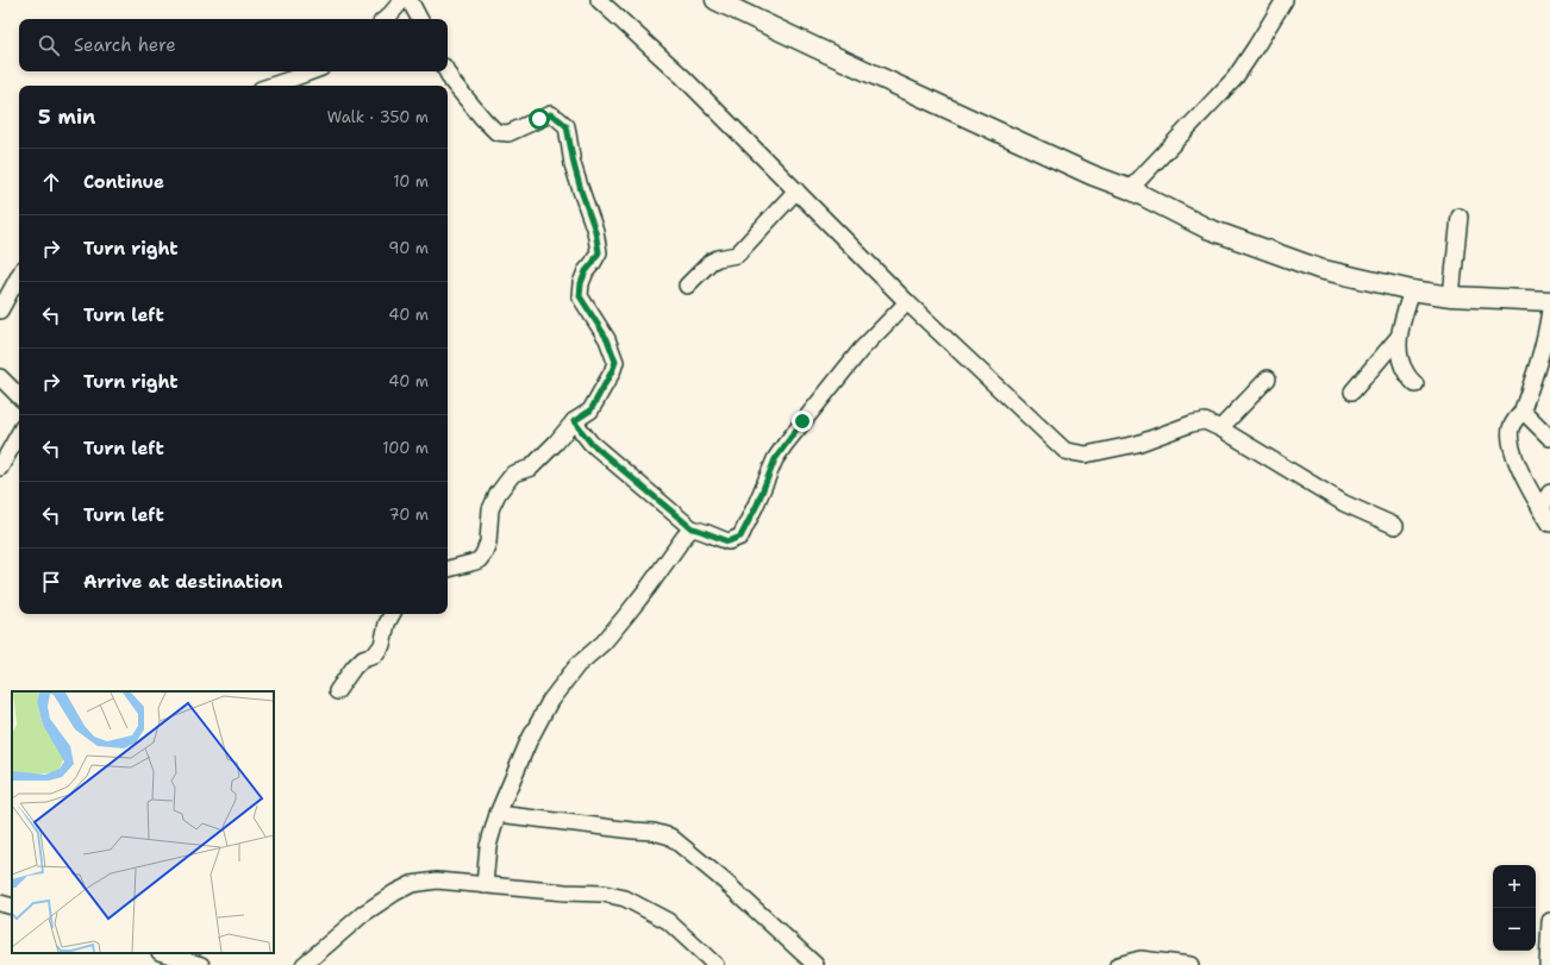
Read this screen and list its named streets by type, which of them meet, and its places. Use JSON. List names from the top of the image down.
{
  "page": {
    "search": "Search here",
    "heading": ["5 min", "Walk · 350 m"],
    "list": [
      ["Continue", "10 m"],
      ["Turn right", "90 m"],
      ["Turn left", "40 m"],
      ["Turn right", "40 m"],
      ["Turn left", "100 m"],
      ["Turn left", "70 m"],
      "Arrive at destination"
    ],
    "map_buttons": ["+", "−"]
  }
}
